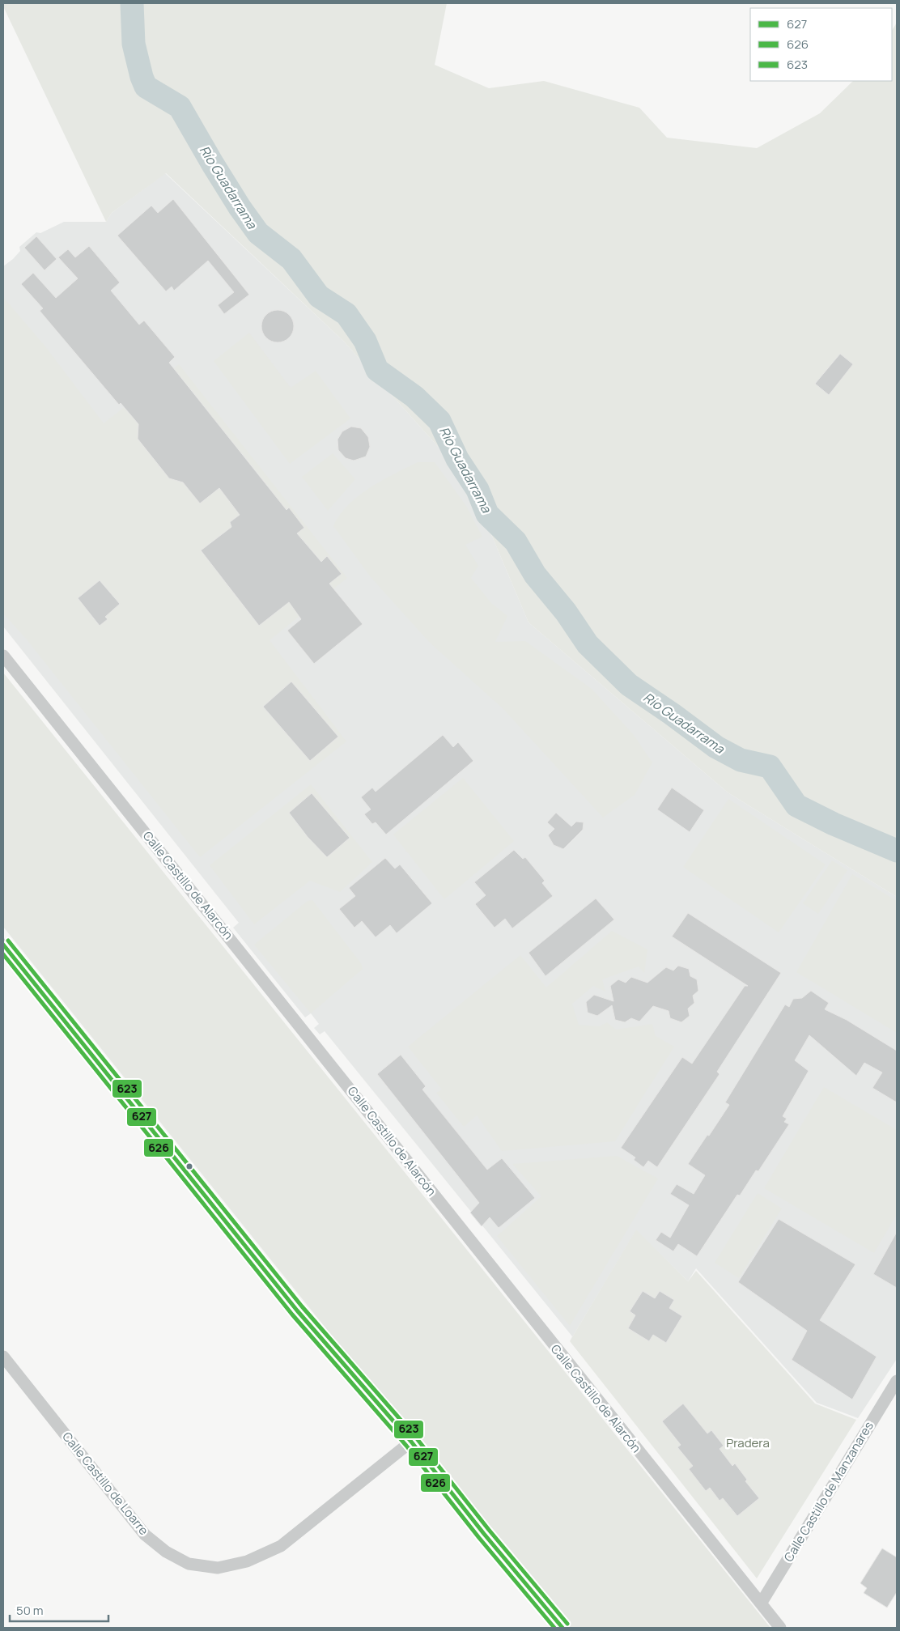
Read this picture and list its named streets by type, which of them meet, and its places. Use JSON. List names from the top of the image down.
{
  "streets": {
    "street": ["Calle Castillo de Alarcón", "Calle Castillo de Loarre", "Calle Castillo de Manzanares"]
  },
  "crossings": [
    ["Calle Castillo de Alarcón", "Calle Castillo de Manzanares"]
  ],
  "water": ["Río Guadarrama"],
  "parks": ["Pradera"],
  "lines": ["transit line 623", "transit line 627", "transit line 626"],
  "legend": ["627", "626", "623"],
  "scale_bar": "50 m"
}
